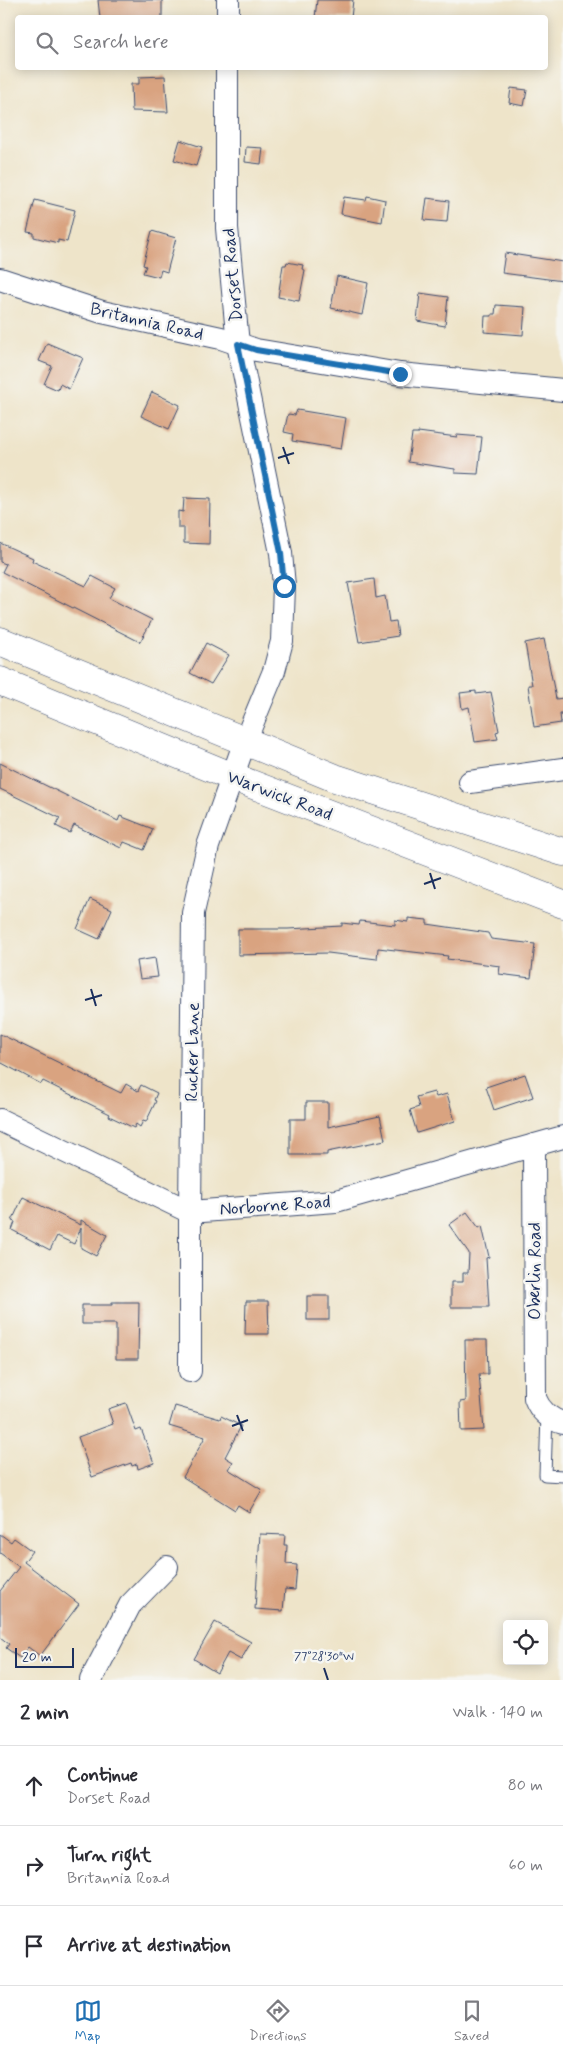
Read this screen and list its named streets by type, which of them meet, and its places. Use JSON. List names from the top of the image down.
{
  "streets": {
    "main road": ["Warwick Road"],
    "street": [
      "Dorset Road",
      "Britannia Road",
      "Rucker Lane",
      "Norborne Road",
      "Oberlin Road"
    ]
  },
  "crossings": [
    ["Dorset Road", "Britannia Road"],
    ["Dorset Road", "Warwick Road"],
    ["Dorset Road", "Rucker Lane"],
    ["Warwick Road", "Rucker Lane"],
    ["Rucker Lane", "Norborne Road"],
    ["Norborne Road", "Oberlin Road"]
  ],
  "scale_bar": "20 m",
  "page": {
    "search": "Search here",
    "scale": "20 m",
    "heading": ["2 min", "Walk · 140 m"],
    "list": [
      ["Continue", "Dorset Road", "80 m"],
      ["Turn right", "Britannia Road", "60 m"],
      "Arrive at destination"
    ],
    "nav": ["Map", "Directions", "Saved"]
  },
  "coordinates": ["77°28'30\"W"]
}
